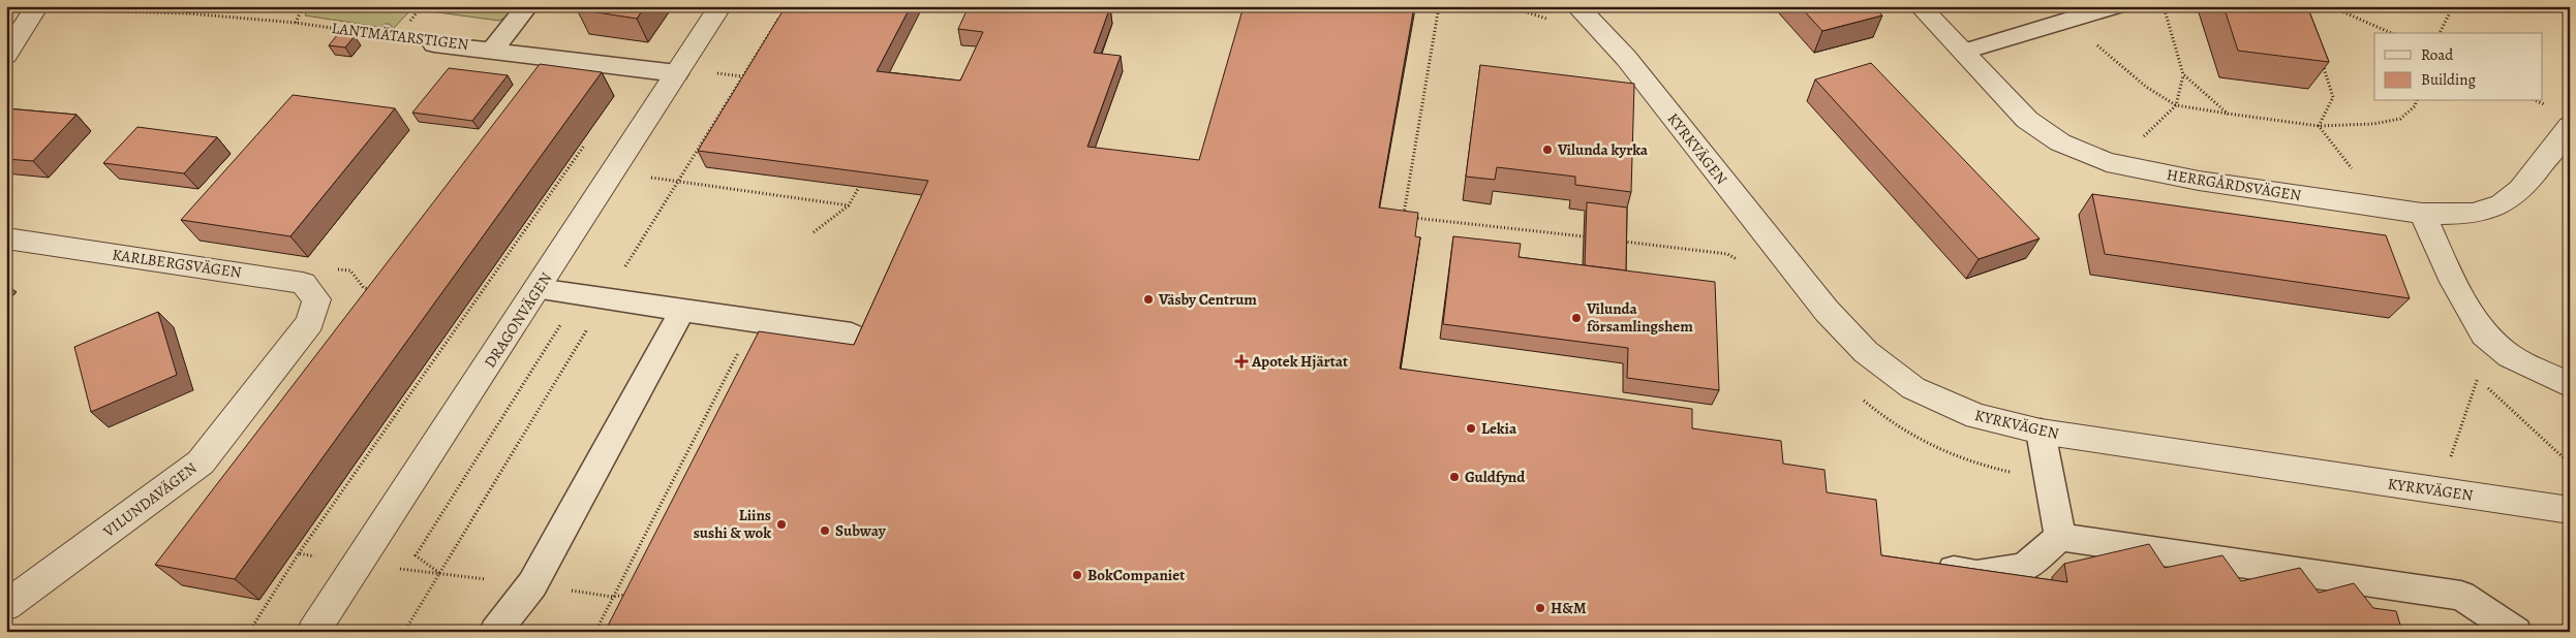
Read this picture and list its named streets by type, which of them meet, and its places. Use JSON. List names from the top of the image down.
{
  "streets": {
    "street": [
      "KYRKVÄGEN",
      "HERRGÅRDSVÄGEN",
      "KARLBERGSVÄGEN",
      "DRAGONVÄGEN",
      "VILUNDAVÄGEN"
    ],
    "lane": ["LANTMÄTARSTIGEN"]
  },
  "crossings": [
    ["LANTMÄTARSTIGEN", "DRAGONVÄGEN"],
    ["KARLBERGSVÄGEN", "VILUNDAVÄGEN"]
  ],
  "places": {
    "other": [
      "Vilunda kyrka",
      "Väsby Centrum",
      "Vilunda församlingshem",
      "Lekia",
      "Guldfynd",
      "Liins sushi & wok",
      "Subway",
      "BokCompaniet",
      "H&M"
    ],
    "health": ["Apotek Hjärtat"]
  },
  "legend": ["Road", "Building"]
}
